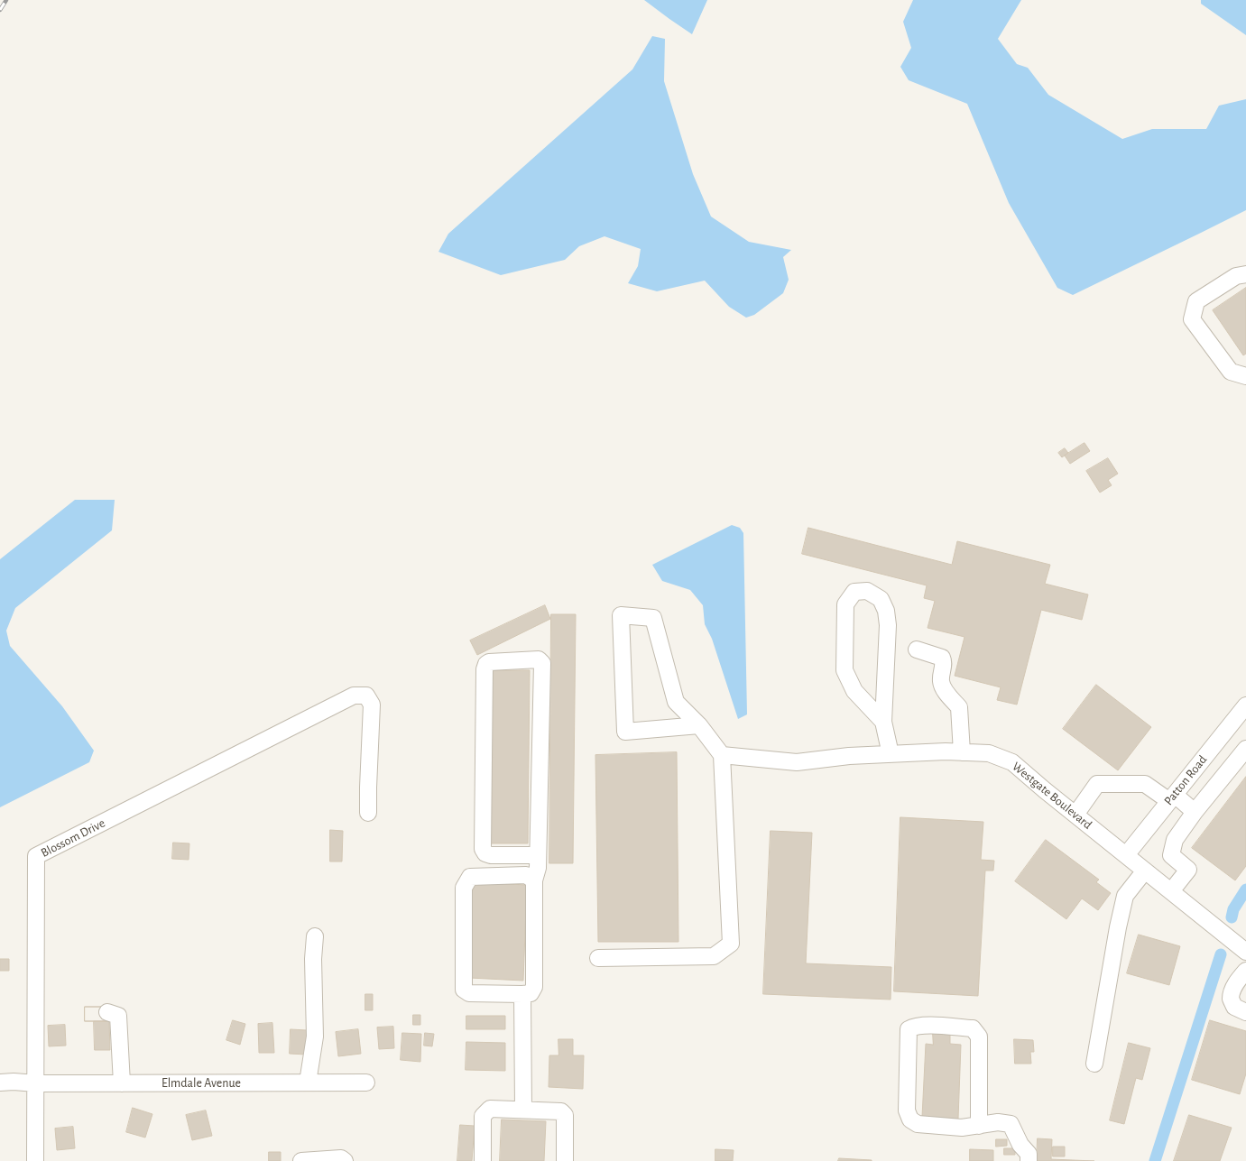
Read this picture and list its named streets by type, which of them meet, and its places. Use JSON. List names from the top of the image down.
{
  "streets": {
    "street": [
      "Patton Road",
      "Westgate Boulevard",
      "Blossom Drive",
      "Elmdale Avenue"
    ]
  },
  "crossings": [
    ["Patton Road", "Westgate Boulevard"],
    ["Blossom Drive", "Elmdale Avenue"]
  ]
}
